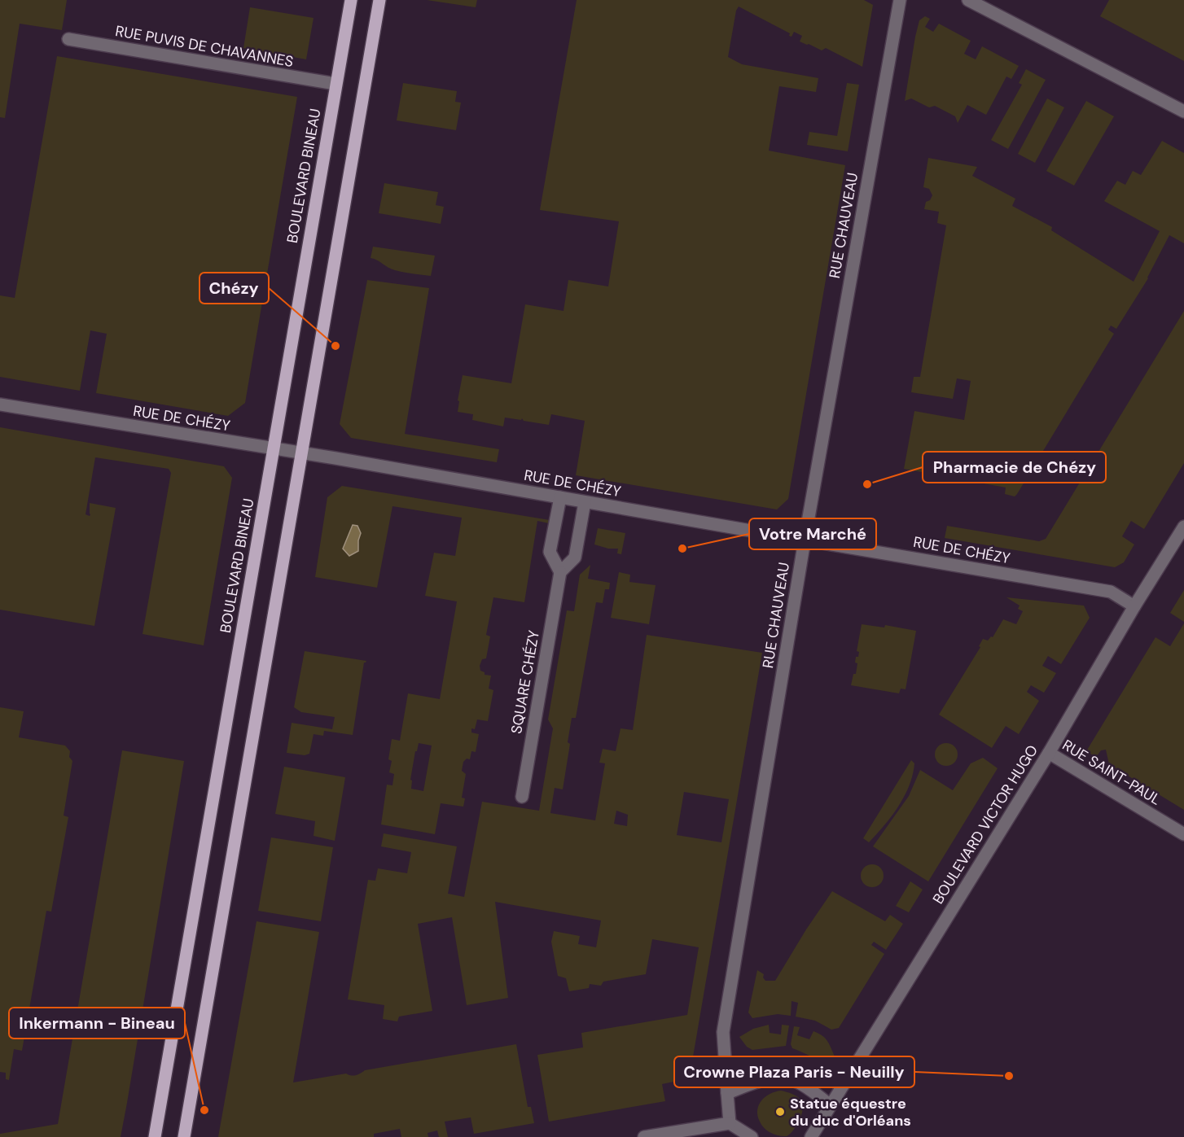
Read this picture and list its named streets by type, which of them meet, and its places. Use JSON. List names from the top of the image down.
{
  "streets": {
    "main road": ["BOULEVARD BINEAU"],
    "street": [
      "RUE PUVIS DE CHAVANNES",
      "RUE CHAUVEAU",
      "RUE DE CHÉZY",
      "SQUARE CHÉZY",
      "RUE SAINT-PAUL",
      "BOULEVARD VICTOR HUGO"
    ]
  },
  "crossings": [
    ["RUE PUVIS DE CHAVANNES", "BOULEVARD BINEAU"],
    ["BOULEVARD BINEAU", "RUE DE CHÉZY"],
    ["RUE CHAUVEAU", "RUE DE CHÉZY"],
    ["RUE DE CHÉZY", "BOULEVARD VICTOR HUGO"],
    ["RUE SAINT-PAUL", "BOULEVARD VICTOR HUGO"]
  ],
  "places": [
    "Chézy",
    "Pharmacie de Chézy",
    "Votre Marché",
    "Crowne Plaza Paris - Neuilly",
    "Inkermann - Bineau",
    "Statue équestre du duc d'Orléans"
  ]
}
